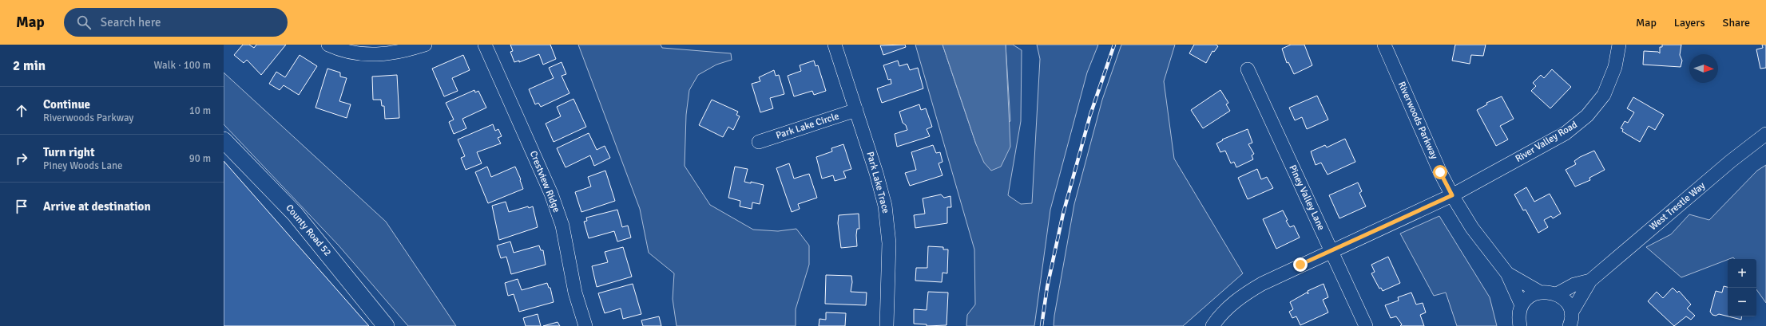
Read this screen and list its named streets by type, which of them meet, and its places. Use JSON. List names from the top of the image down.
{
  "streets": {
    "main road": ["County Road 52"],
    "street": [
      "Riverwoods Parkway",
      "Park Lake Circle",
      "River Valley Road",
      "Crestview Ridge",
      "Park Lake Trace",
      "Piney Valley Lane",
      "West Trestle Way"
    ]
  },
  "crossings": [
    ["Riverwoods Parkway", "River Valley Road"],
    ["Park Lake Circle", "Park Lake Trace"],
    ["River Valley Road", "Piney Valley Lane"]
  ],
  "north": "right",
  "page": {
    "header": "Map",
    "search": "Search here",
    "nav": ["Map", "Layers", "Share"],
    "heading": ["2 min", "Walk · 100 m"],
    "list": [
      ["Continue", "Riverwoods Parkway", "10 m"],
      ["Turn right", "Piney Woods Lane", "90 m"],
      "Arrive at destination"
    ],
    "map_buttons": ["+", "−"]
  }
}
